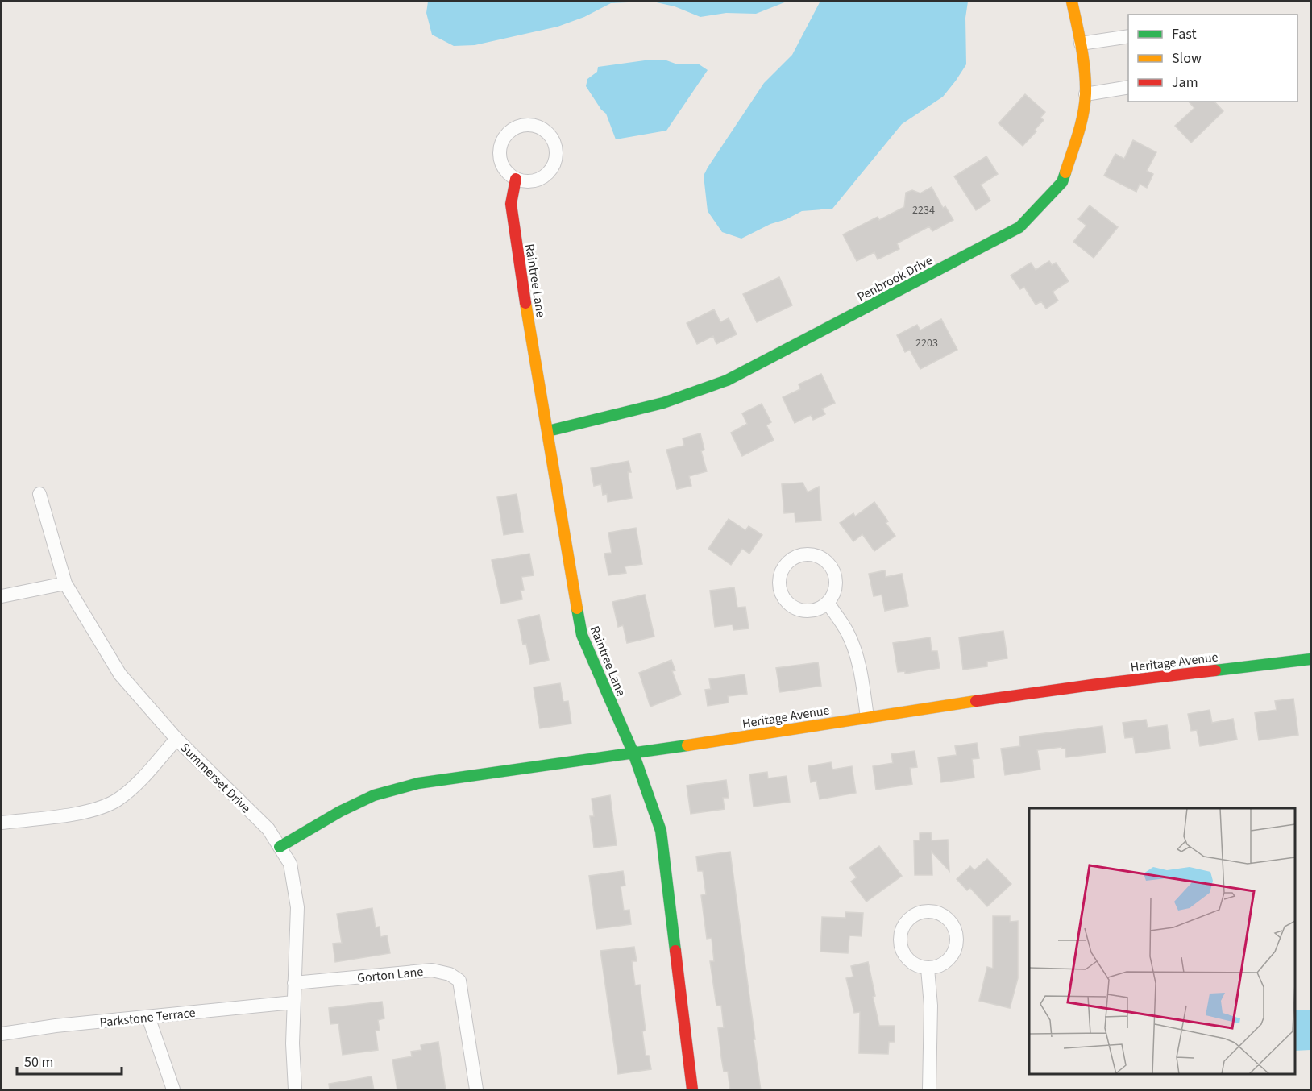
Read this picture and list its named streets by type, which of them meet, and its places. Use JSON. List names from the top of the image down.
{
  "streets": {
    "street": [
      "Penbrook Drive",
      "Raintree Lane",
      "Heritage Avenue",
      "Summerset Drive",
      "Gorton Lane",
      "Parkstone Terrace"
    ]
  },
  "crossings": [
    ["Penbrook Drive", "Raintree Lane"],
    ["Raintree Lane", "Heritage Avenue"],
    ["Heritage Avenue", "Summerset Drive"],
    ["Summerset Drive", "Gorton Lane"],
    ["Summerset Drive", "Parkstone Terrace"]
  ],
  "house_numbers": ["2234", "2203"],
  "legend": ["Fast", "Slow", "Jam"],
  "scale_bar": "50 m"
}
